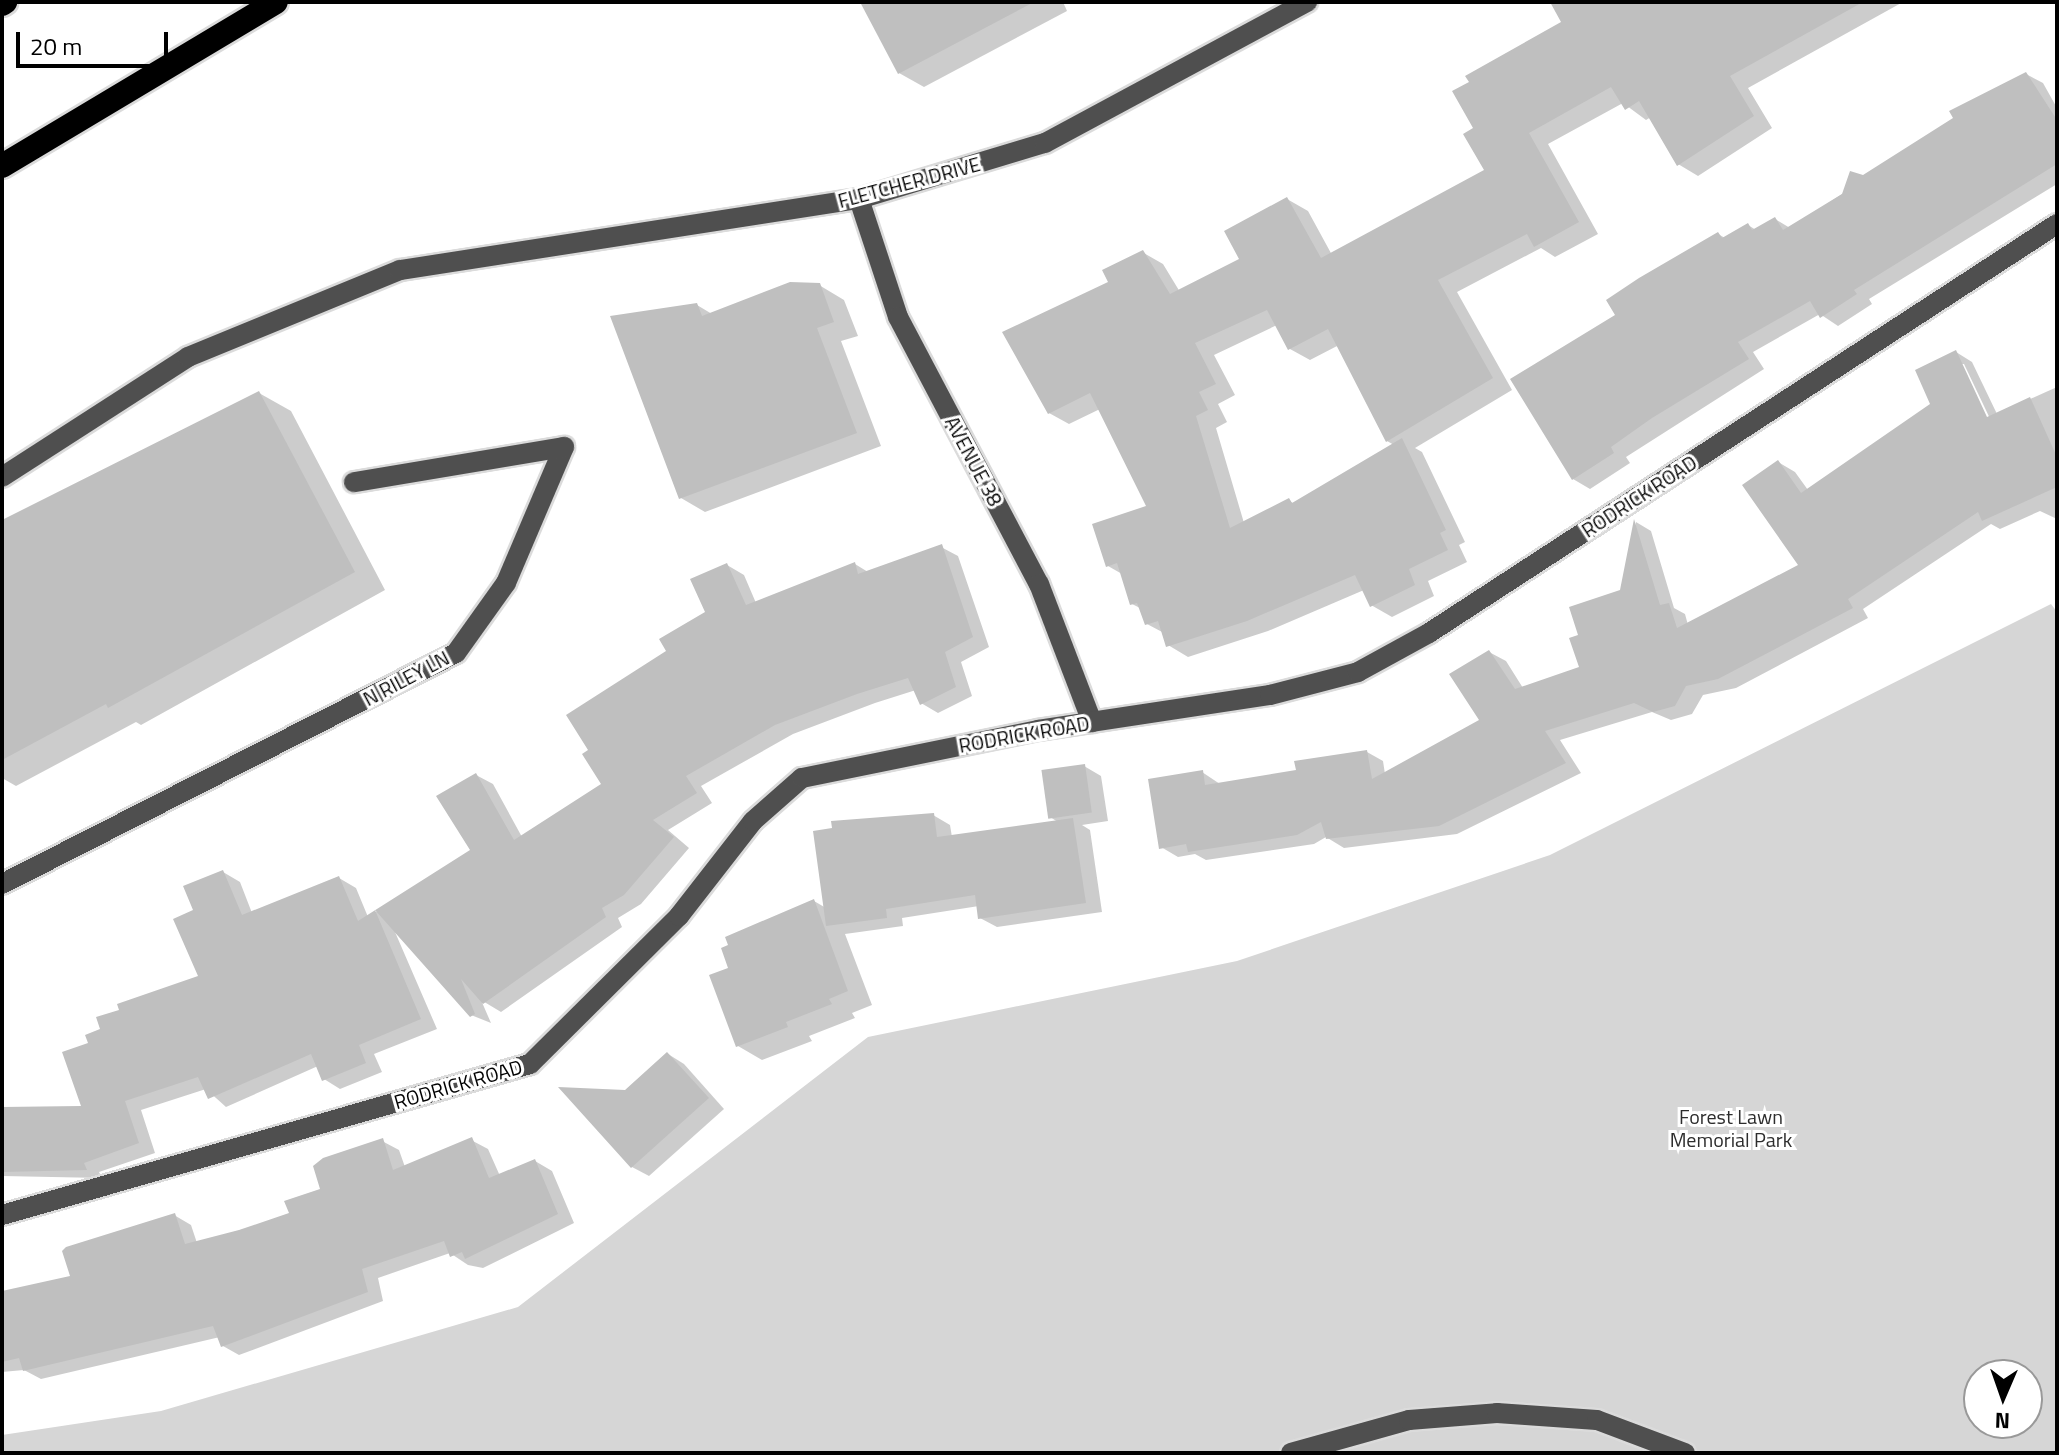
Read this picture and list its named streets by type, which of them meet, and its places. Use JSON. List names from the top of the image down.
{
  "streets": {
    "street": [
      "FLETCHER DRIVE",
      "AVENUE 38",
      "RODRICK ROAD",
      "N RILEY LN"
    ]
  },
  "crossings": [
    ["FLETCHER DRIVE", "AVENUE 38"],
    ["AVENUE 38", "RODRICK ROAD"]
  ],
  "parks": ["Forest Lawn Memorial Park"],
  "scale_bar": "20 m",
  "north": "bottom"
}
